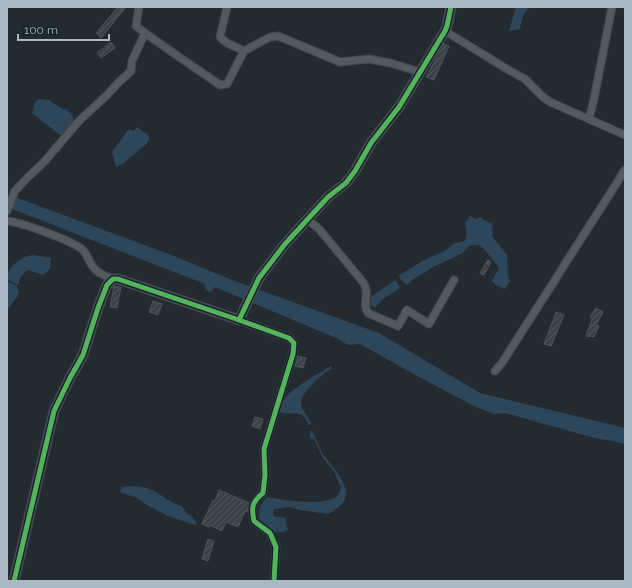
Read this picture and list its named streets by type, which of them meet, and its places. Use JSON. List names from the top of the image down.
{
  "scale_bar": "100 m"
}
